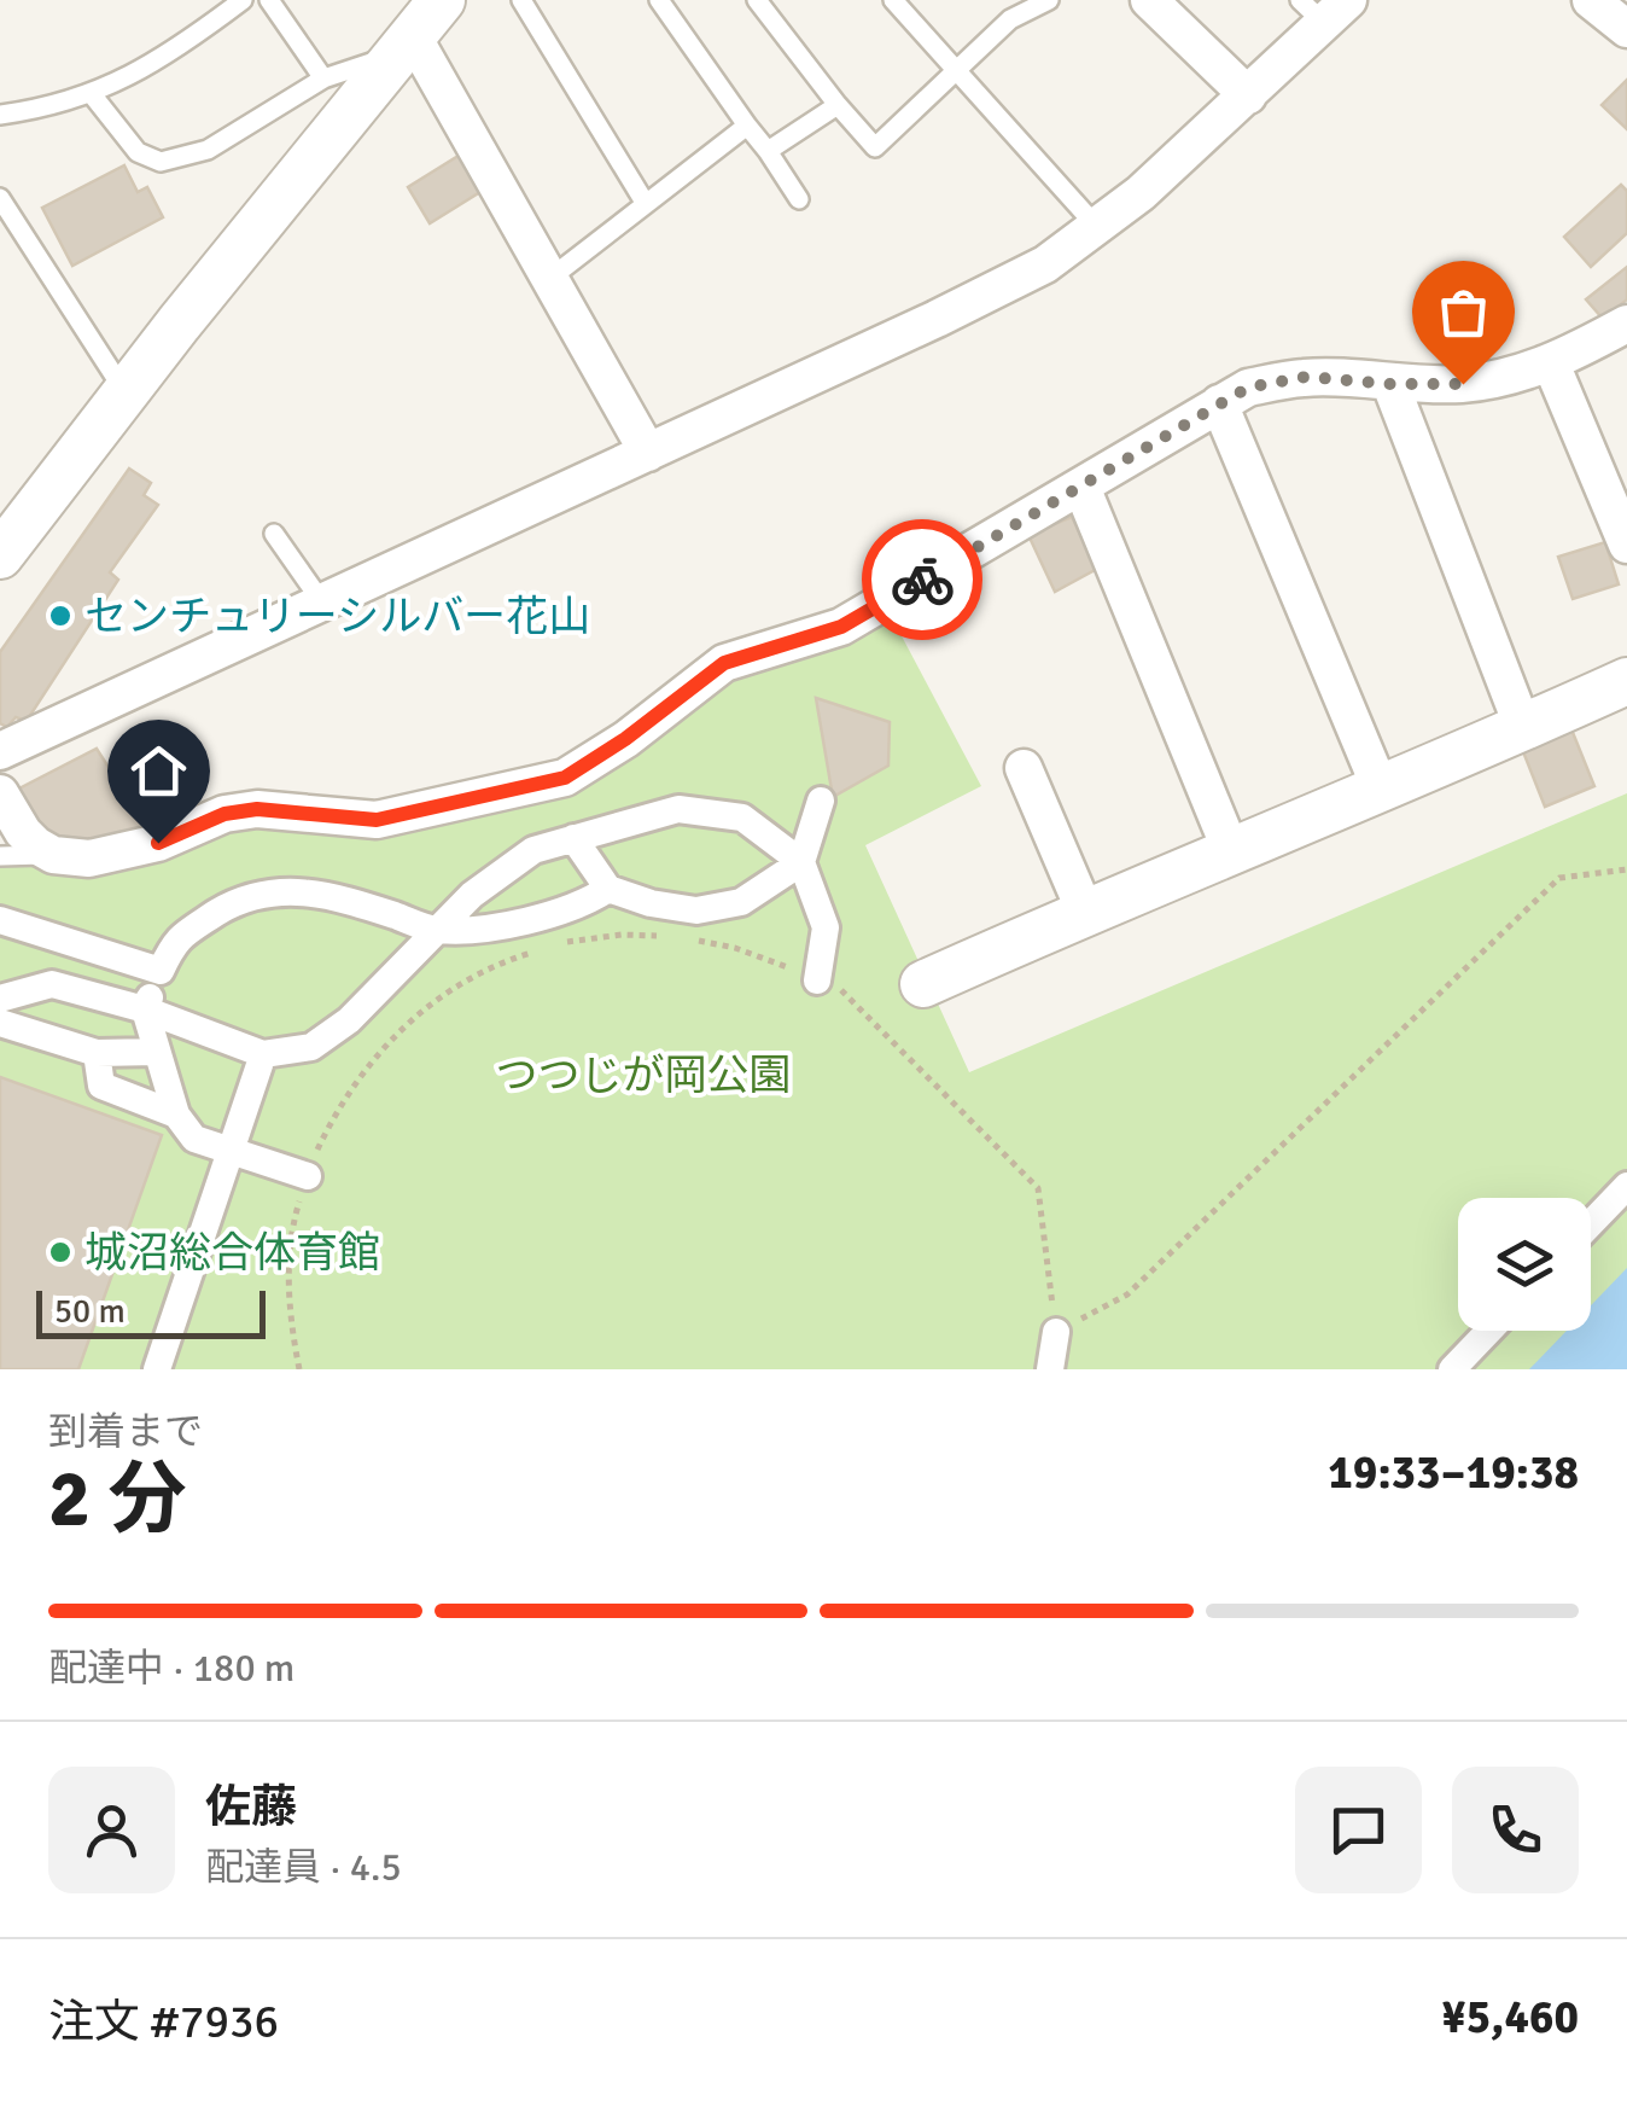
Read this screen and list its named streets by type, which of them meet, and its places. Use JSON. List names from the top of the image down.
{
  "parks": ["つつじが岡公園"],
  "places": ["センチュリーシルバー花山", "城沼総合体育館"],
  "scale_bar": "50 m",
  "page": {
    "scale": "50 m",
    "heading": ["2 分", "到着まで", "19:33–19:38"],
    "panel": [
      "佐藤",
      "配達員 · 4.5",
      "注文 #7936",
      "¥5,460"
    ],
    "bar": "配達中 · 180 m"
  }
}
